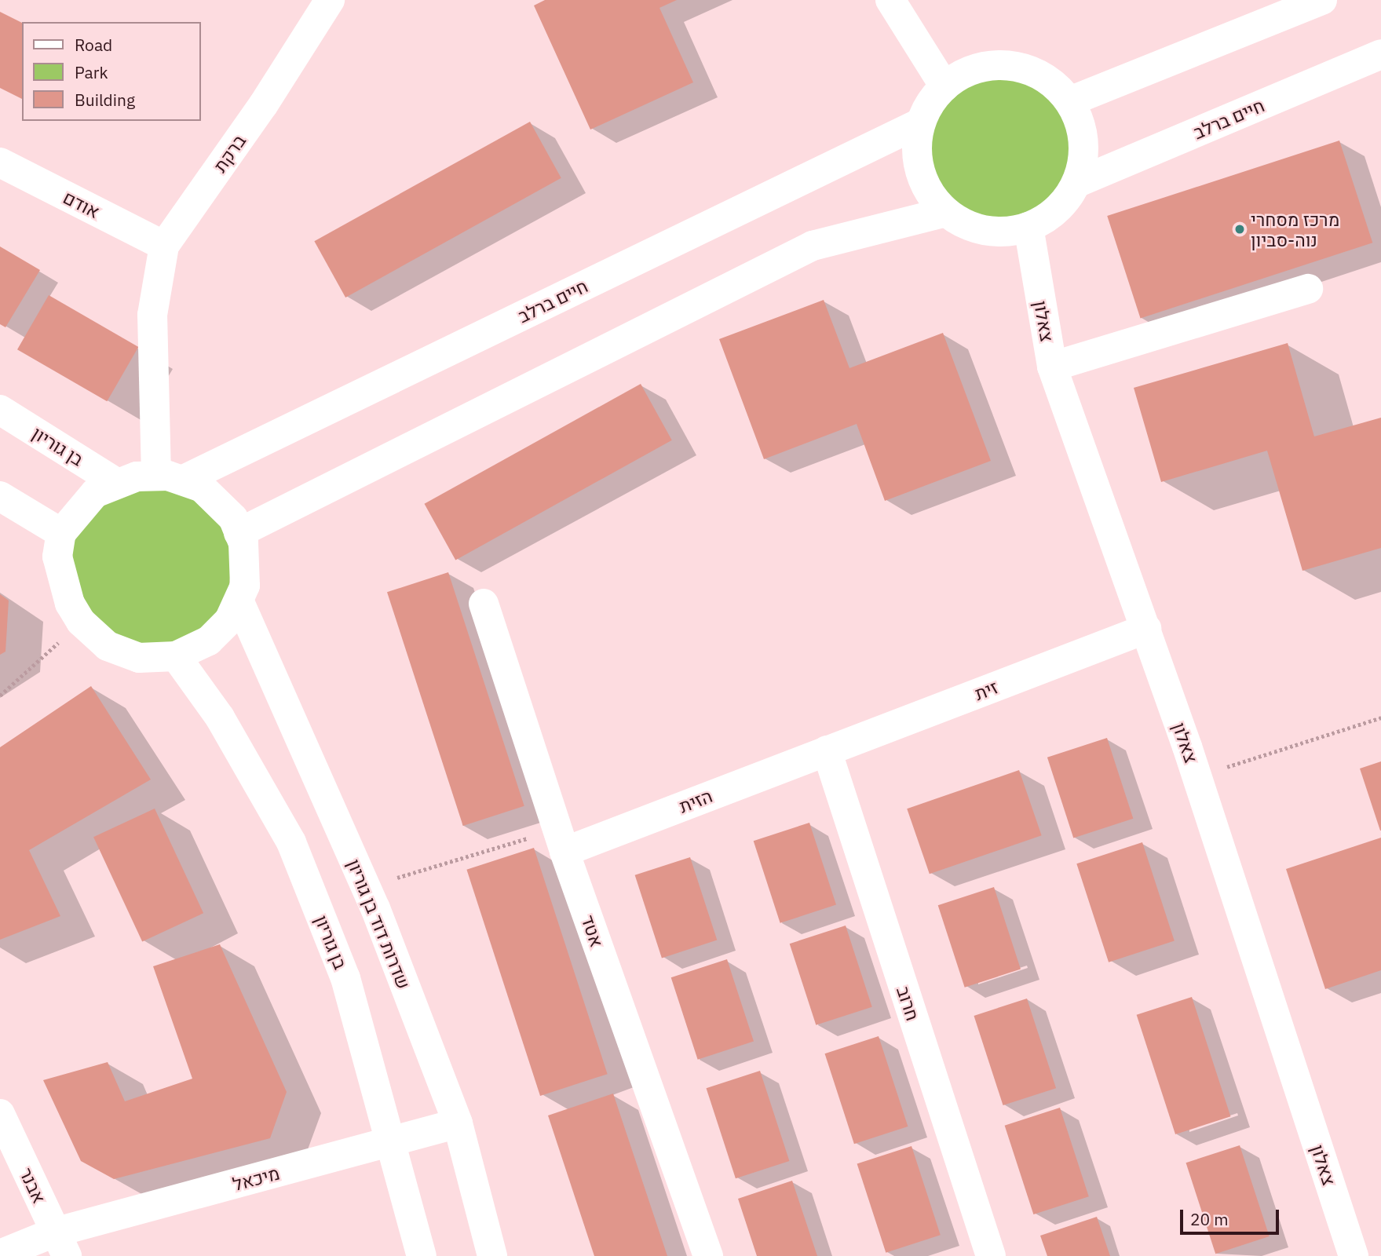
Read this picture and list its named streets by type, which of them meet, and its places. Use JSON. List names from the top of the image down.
{
  "streets": {
    "street": [
      "חיים ברלב",
      "ברקת",
      "אודם",
      "צאלון",
      "בן גוריון",
      "זית",
      "הזית",
      "שדרות דוד בן גוריון",
      "אטד",
      "חרוב",
      "מיכאל",
      "אבנר"
    ]
  },
  "crossings": [
    ["חיים ברלב", "ברקת"],
    ["חיים ברלב", "צאלון"],
    ["חיים ברלב", "בן גוריון"],
    ["חיים ברלב", "שדרות דוד בן גוריון"],
    ["ברקת", "אודם"],
    ["ברקת", "בן גוריון"],
    ["ברקת", "שדרות דוד בן גוריון"],
    ["צאלון", "זית"],
    ["בן גוריון", "שדרות דוד בן גוריון"],
    ["בן גוריון", "מיכאל"],
    ["זית", "הזית"],
    ["זית", "חרוב"],
    ["הזית", "אטד"],
    ["הזית", "חרוב"],
    ["שדרות דוד בן גוריון", "מיכאל"],
    ["מיכאל", "אבנר"]
  ],
  "places": ["מרכז מסחרי נוה-סביון"],
  "legend": ["Road", "Park", "Building"],
  "scale_bar": "20 m"
}
